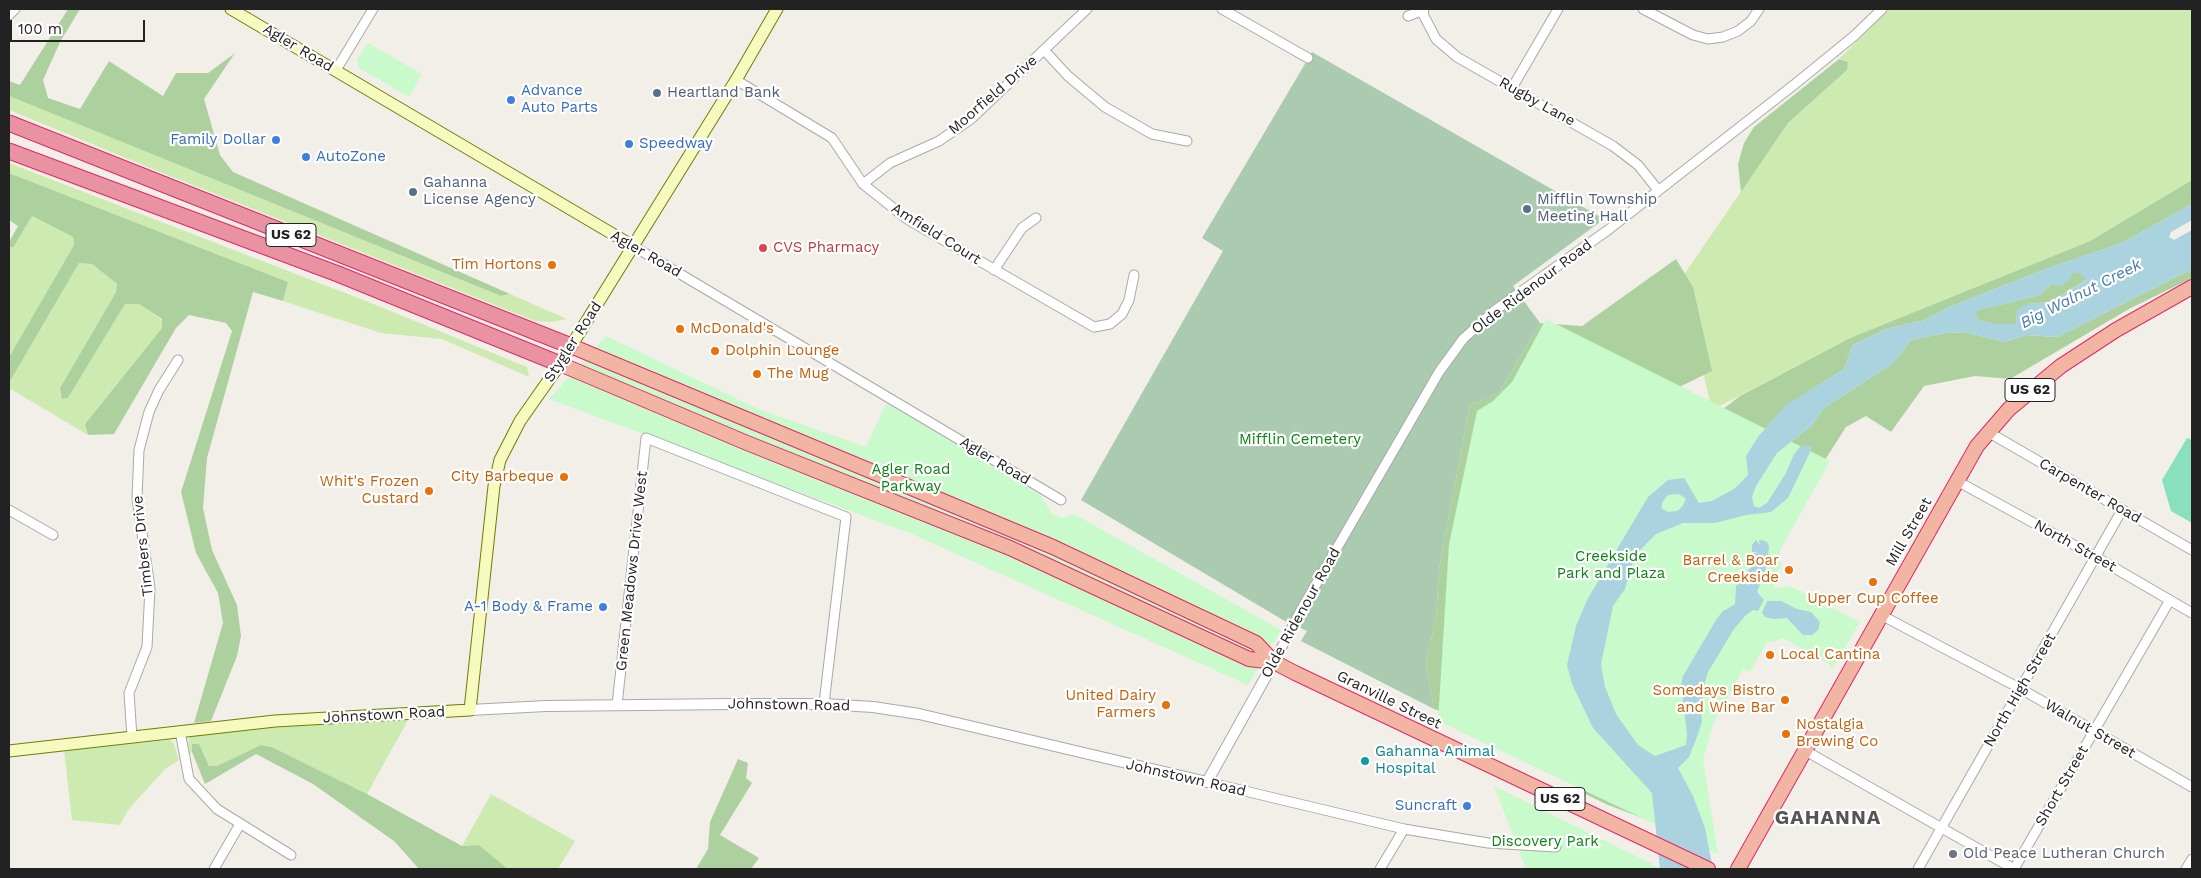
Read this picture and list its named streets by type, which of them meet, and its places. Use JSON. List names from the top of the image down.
{
  "streets": {
    "highway": ["US 62", "Mill Street", "Granville Street"],
    "main road": ["Agler Road", "Stygler Road", "Johnstown Road"],
    "street": [
      "Moorfield Drive",
      "Rugby Lane",
      "Amfield Court",
      "Olde Ridenour Road",
      "Carpenter Road",
      "Timbers Drive",
      "North Street",
      "Green Meadows Drive West",
      "North High Street",
      "Walnut Street",
      "Short Street"
    ]
  },
  "crossings": [
    ["Agler Road", "Stygler Road"],
    ["Moorfield Drive", "Amfield Court"],
    ["Rugby Lane", "Olde Ridenour Road"],
    ["Amfield Court", "Stygler Road"],
    ["US 62", "Olde Ridenour Road"],
    ["US 62", "Stygler Road"],
    ["US 62", "Granville Street"],
    ["Olde Ridenour Road", "Granville Street"],
    ["Olde Ridenour Road", "Johnstown Road"],
    ["Stygler Road", "Johnstown Road"],
    ["Carpenter Road", "Mill Street"],
    ["Carpenter Road", "North High Street"],
    ["Mill Street", "North Street"],
    ["Mill Street", "Walnut Street"],
    ["Timbers Drive", "Johnstown Road"],
    ["North Street", "North High Street"],
    ["North Street", "Short Street"],
    ["Green Meadows Drive West", "Johnstown Road"],
    ["North High Street", "Walnut Street"],
    ["Walnut Street", "Short Street"]
  ],
  "districts": ["GAHANNA"],
  "water": ["Big Walnut Creek"],
  "parks": [
    "Mifflin Cemetery",
    "Agler Road Parkway",
    "Creekside Park and Plaza",
    "Discovery Park"
  ],
  "places": [
    "Heartland Bank",
    "Advance Auto Parts",
    "Family Dollar",
    "Speedway",
    "AutoZone",
    "Gahanna License Agency",
    "Mifflin Township Meeting Hall",
    "CVS Pharmacy",
    "Tim Hortons",
    "McDonald's",
    "Dolphin Lounge",
    "The Mug",
    "City Barbeque",
    "Whit's Frozen Custard",
    "Barrel & Boar Creekside",
    "Upper Cup Coffee",
    "A-1 Body & Frame",
    "Local Cantina",
    "Somedays Bistro and Wine Bar",
    "United Dairy Farmers",
    "Nostalgia Brewing Co",
    "Gahanna Animal Hospital",
    "Suncraft",
    "Old Peace Lutheran Church"
  ],
  "scale_bar": "100 m"
}
